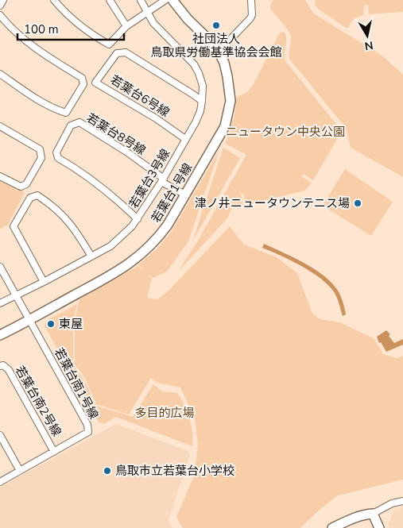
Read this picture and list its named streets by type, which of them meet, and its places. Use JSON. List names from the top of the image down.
{
  "streets": {
    "street": [
      "若葉台6号線",
      "若葉台8号線",
      "若葉台3号線",
      "若葉台1号線",
      "若葉台南1号線",
      "若葉台南2号線"
    ]
  },
  "crossings": [
    ["若葉台6号線", "若葉台3号線"],
    ["若葉台8号線", "若葉台3号線"],
    ["若葉台1号線", "若葉台南1号線"],
    ["若葉台南1号線", "若葉台南2号線"]
  ],
  "parks": ["ニュータウン中央公園", "多目的広場"],
  "places": [
    "社団法人 鳥取県労働基準協会会館",
    "津ノ井ニュータウンテニス場",
    "東屋",
    "鳥取市立若葉台小学校"
  ],
  "scale_bar": "100 m",
  "north": "bottom"
}
